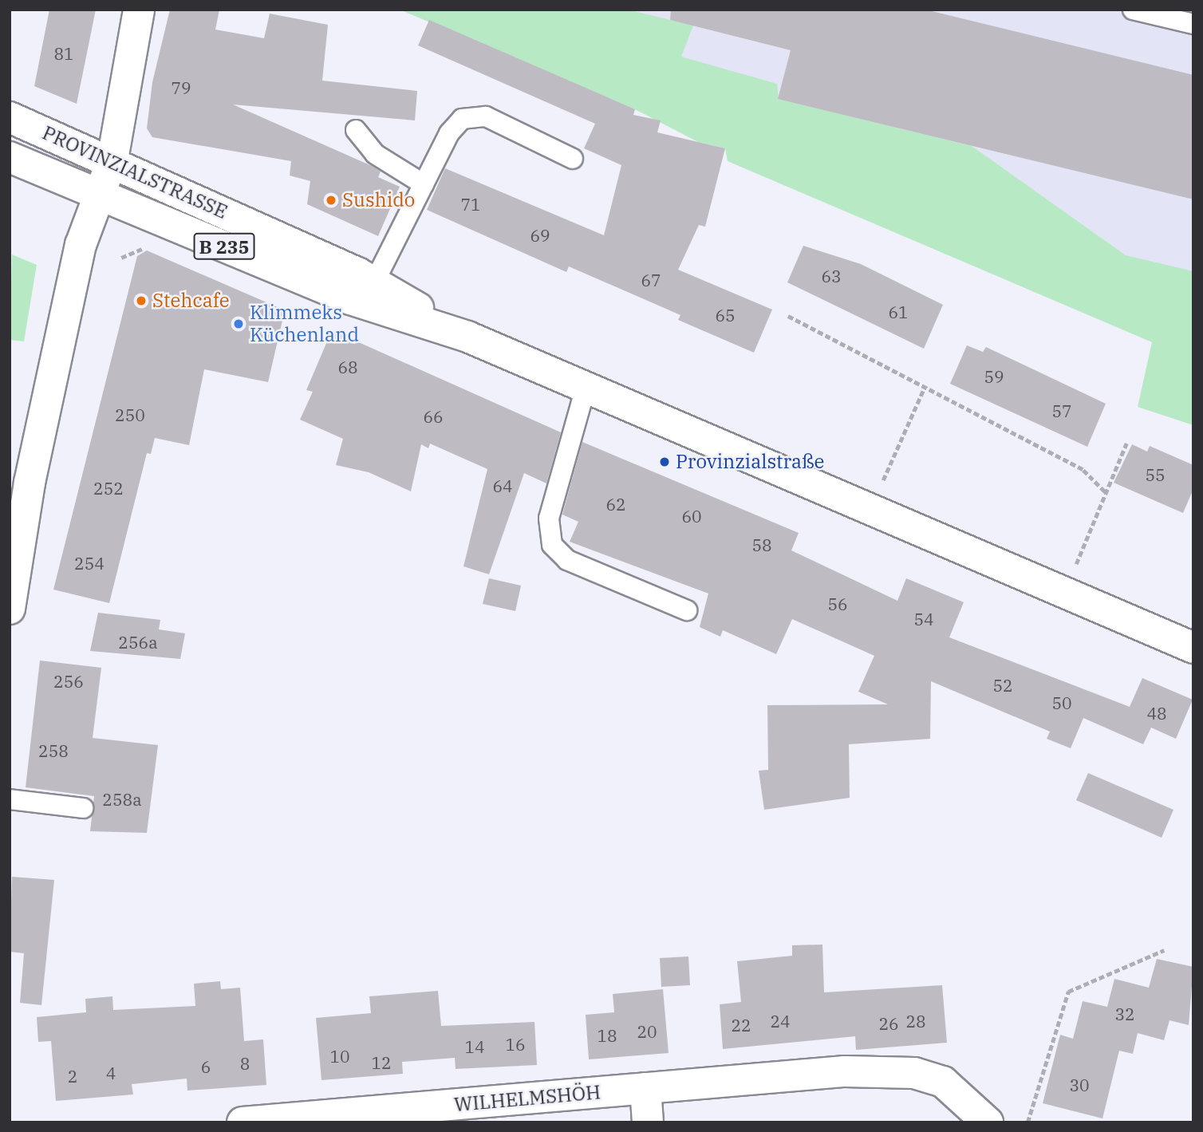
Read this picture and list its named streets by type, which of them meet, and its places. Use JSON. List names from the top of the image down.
{
  "streets": {
    "main road": ["PROVINZIALSTRASSE", "B 235", "WILHELMSHÖH"]
  },
  "places": [
    "Sushido",
    "Stehcafe",
    "Klimmeks Küchenland",
    "Provinzialstraße"
  ],
  "house_numbers": [
    "81",
    "79",
    "71",
    "69",
    "63",
    "67",
    "61",
    "65",
    "68",
    "59",
    "57",
    "250",
    "66",
    "55",
    "64",
    "252",
    "62",
    "60",
    "58",
    "254",
    "56",
    "54",
    "256a",
    "256",
    "52",
    "50",
    "48",
    "258",
    "258a",
    "32",
    "24",
    "28",
    "26",
    "22",
    "20",
    "18",
    "16",
    "14",
    "10",
    "12",
    "8",
    "6",
    "4",
    "2",
    "30"
  ]
}
